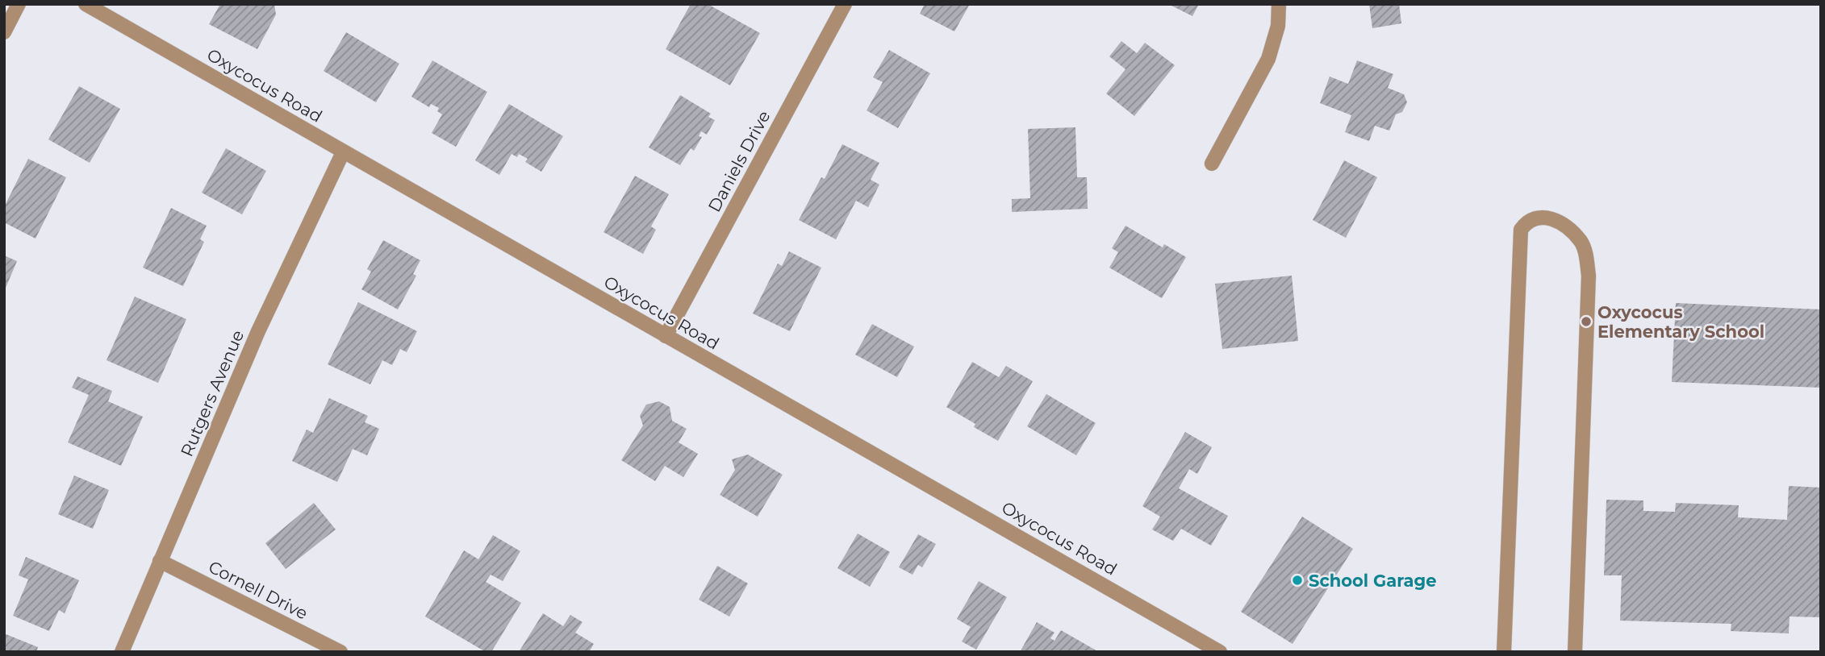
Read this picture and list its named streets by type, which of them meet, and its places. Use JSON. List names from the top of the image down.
{
  "streets": {
    "street": [
      "Oxycocus Road",
      "Daniels Drive",
      "Rutgers Avenue",
      "Cornell Drive"
    ]
  },
  "crossings": [
    ["Oxycocus Road", "Daniels Drive"],
    ["Oxycocus Road", "Rutgers Avenue"],
    ["Rutgers Avenue", "Cornell Drive"]
  ],
  "places": ["Oxycocus Elementary School", "School Garage"]
}
